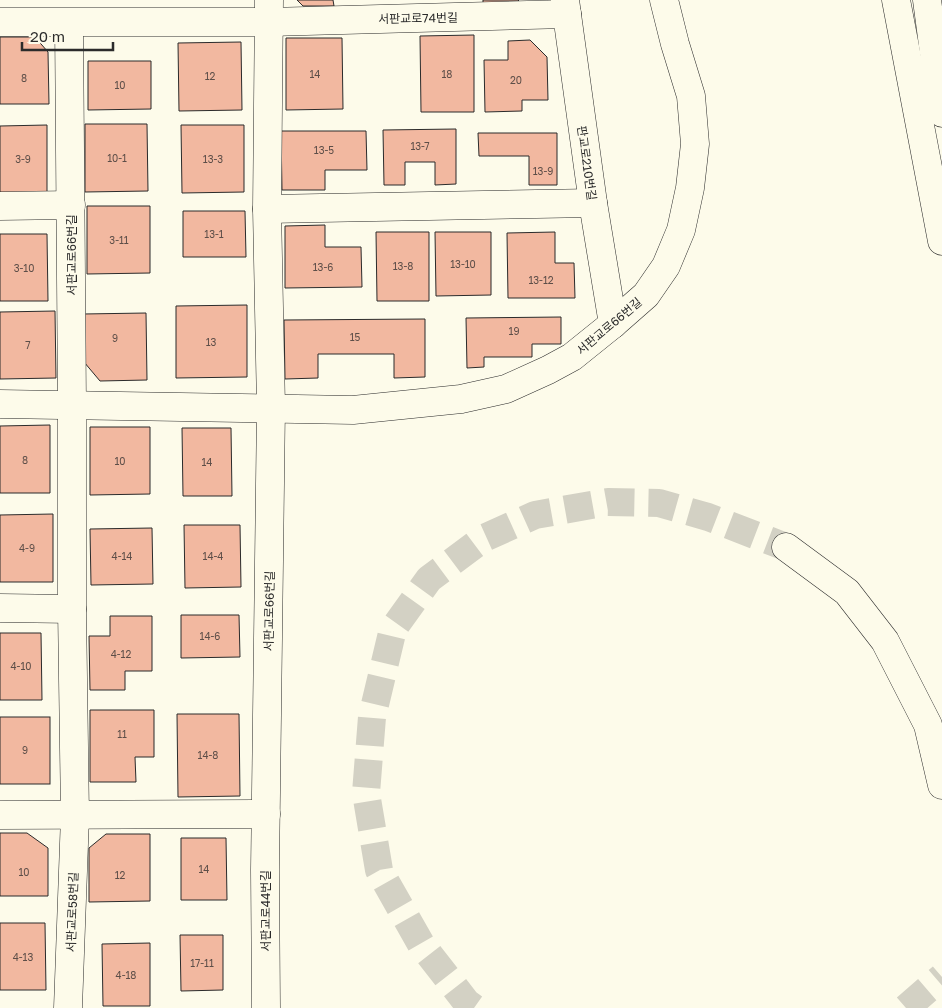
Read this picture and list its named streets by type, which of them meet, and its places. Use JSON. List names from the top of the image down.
{
  "streets": {
    "main road": [
      "서판교로74번길",
      "판교로210번길",
      "서판교로66번길",
      "서판교로44번길",
      "서판교로58번길"
    ]
  },
  "crossings": [
    ["서판교로74번길", "판교로210번길"],
    ["서판교로74번길", "서판교로66번길"],
    ["판교로210번길", "서판교로66번길"],
    ["서판교로66번길", "서판교로44번길"],
    ["서판교로66번길", "서판교로58번길"]
  ],
  "house_numbers": [
    "14",
    "18",
    "12",
    "8",
    "20",
    "10",
    "13-7",
    "13-5",
    "10-1",
    "3-9",
    "13-3",
    "13-9",
    "13-1",
    "3-11",
    "13-10",
    "13-8",
    "13-6",
    "3-10",
    "13-12",
    "19",
    "15",
    "9",
    "13",
    "7",
    "8",
    "10",
    "14",
    "4-9",
    "4-14",
    "14-4",
    "14-6",
    "4-12",
    "4-10",
    "11",
    "9",
    "14-8",
    "14",
    "10",
    "12",
    "4-13",
    "17-11",
    "4-18"
  ],
  "scale_bar": "20 m"
}
